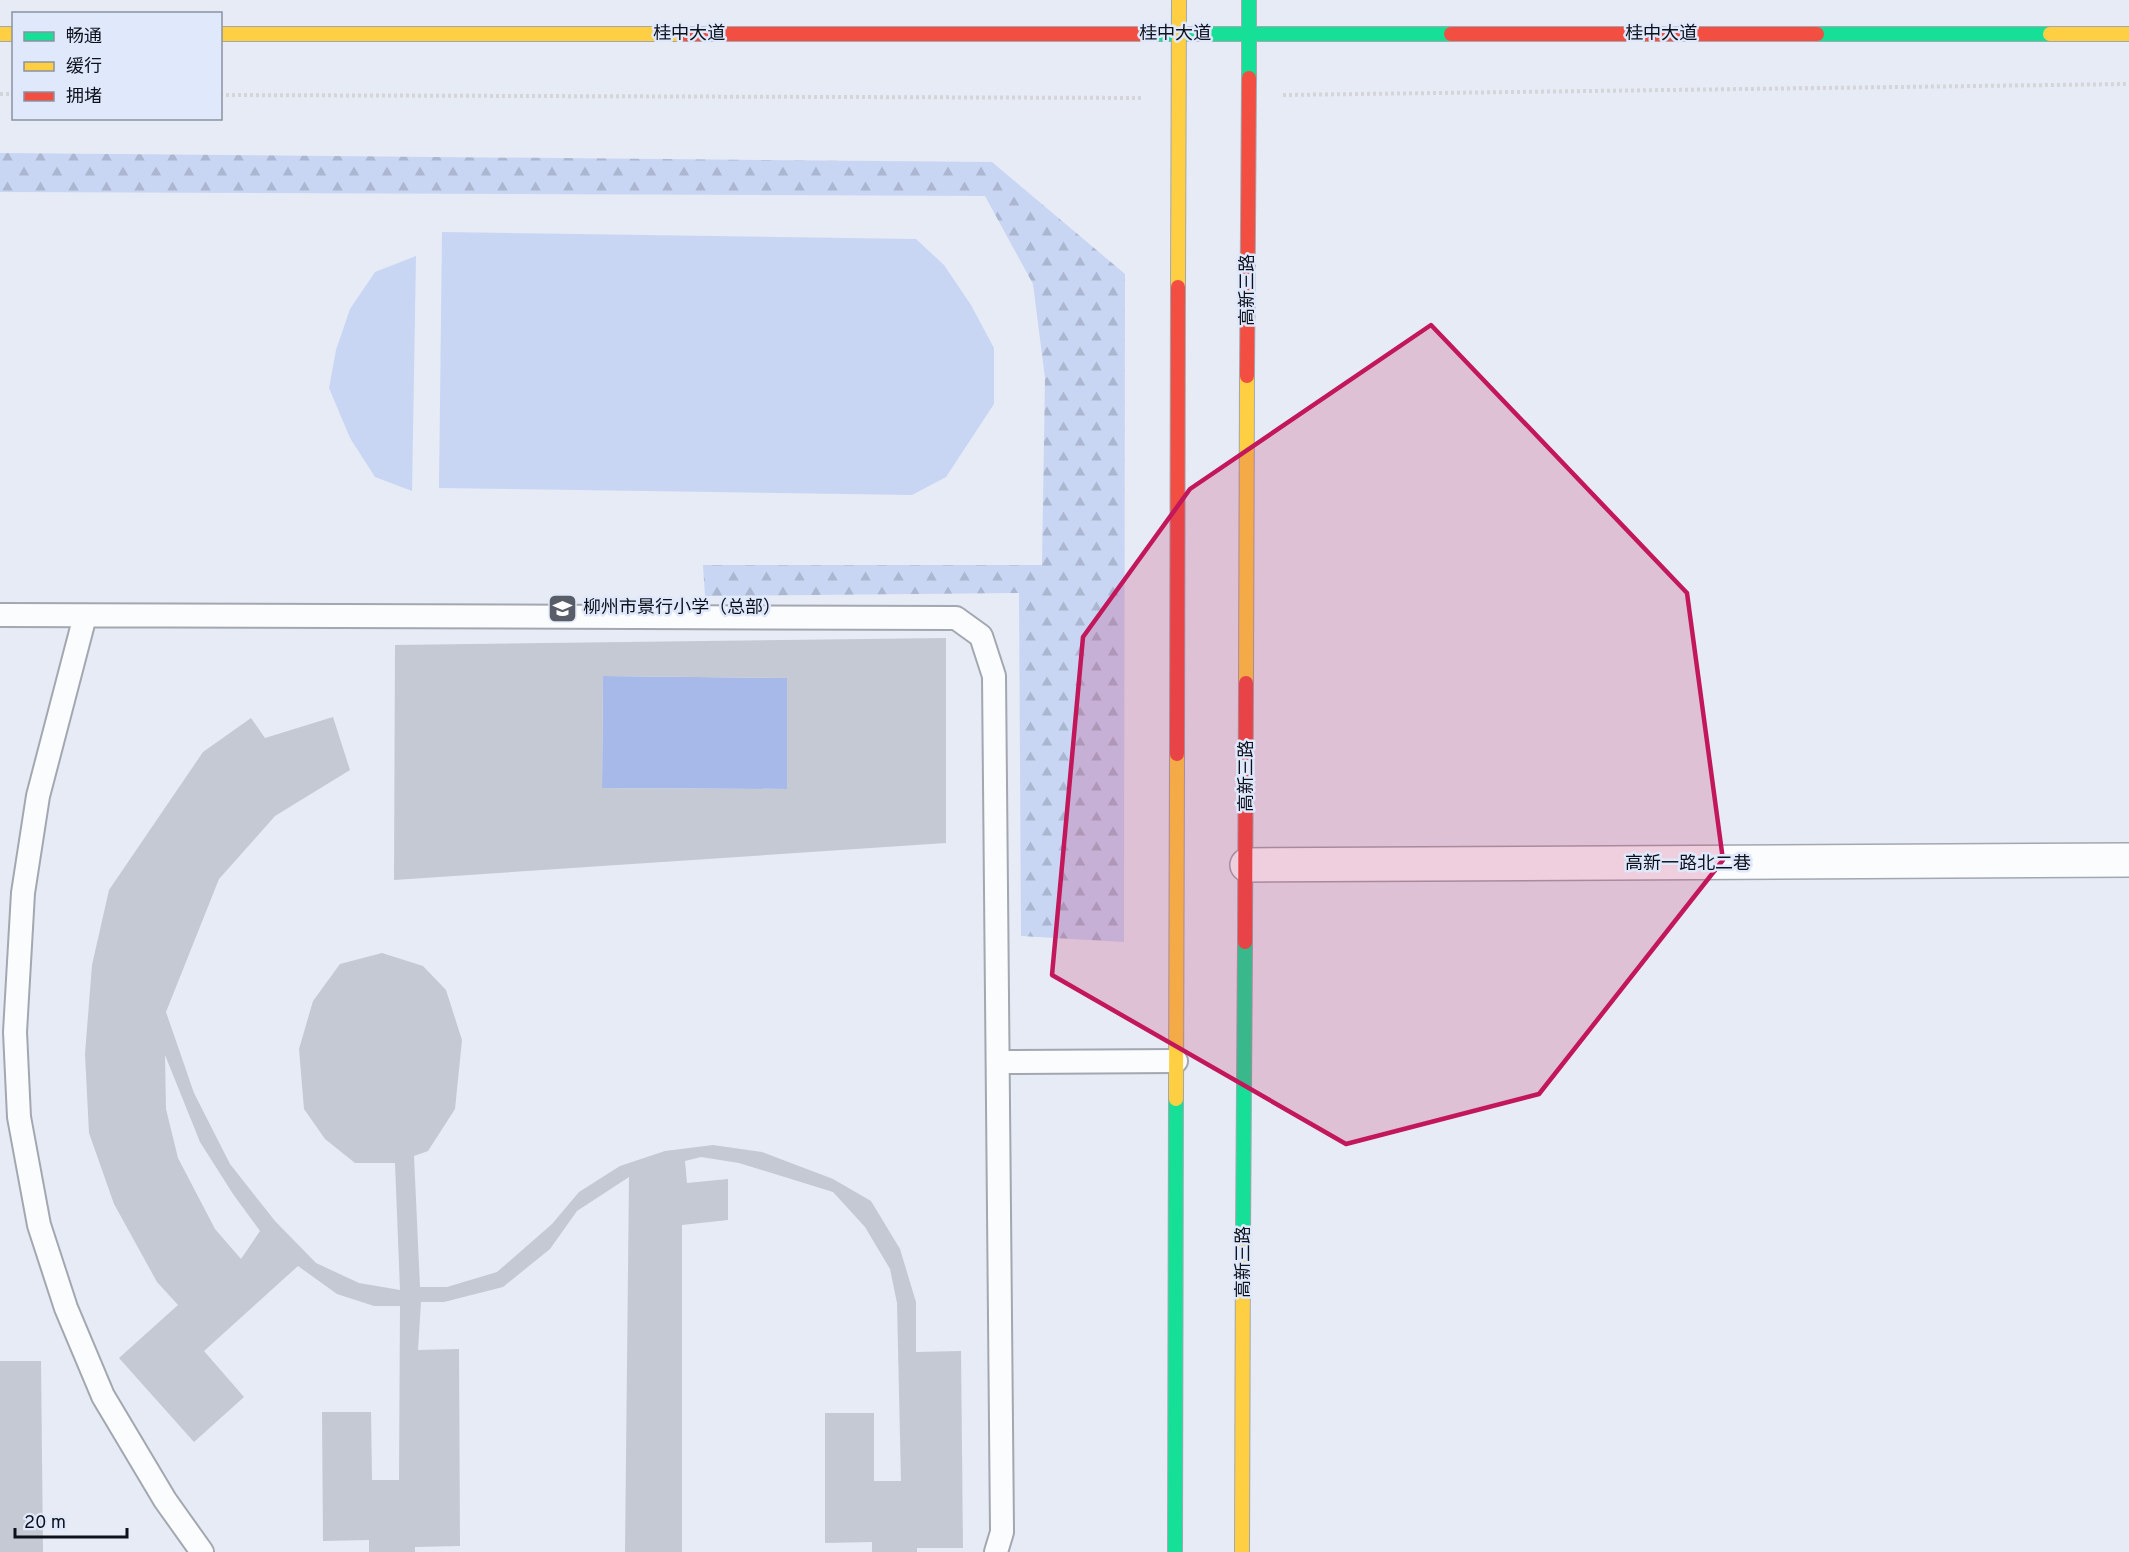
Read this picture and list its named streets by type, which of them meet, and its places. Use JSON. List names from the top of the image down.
{
  "streets": {
    "main road": ["桂中大道", "高新三路"],
    "street": ["高新一路北二巷"]
  },
  "crossings": [
    ["桂中大道", "高新三路"],
    ["高新三路", "高新一路北二巷"]
  ],
  "places": {
    "school or university": ["柳州市景行小学（总部）"]
  },
  "legend": ["畅通", "缓行", "拥堵"],
  "scale_bar": "20 m"
}
